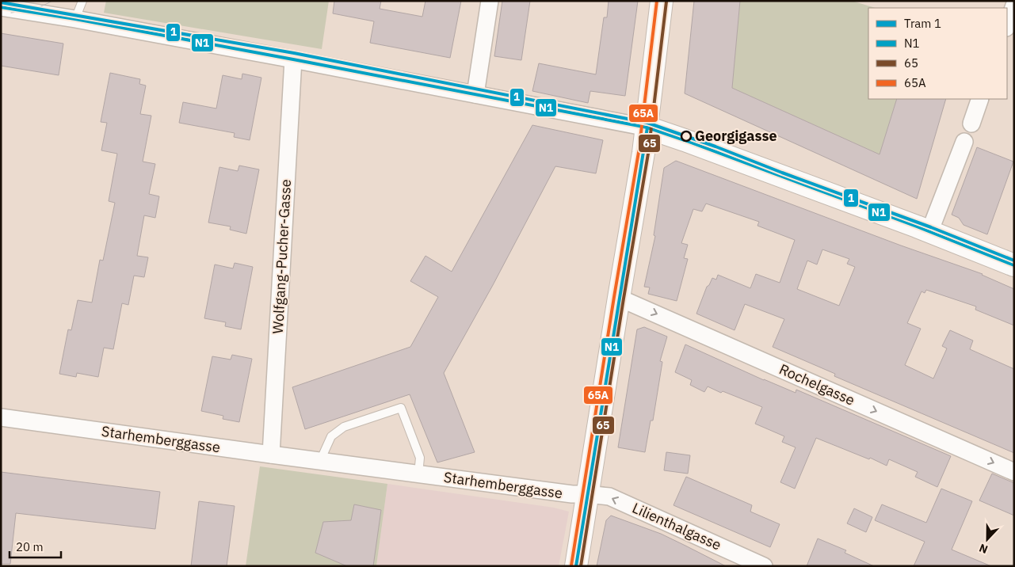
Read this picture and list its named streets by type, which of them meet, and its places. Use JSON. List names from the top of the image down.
{
  "streets": {
    "street": [
      "Wolfgang-Pucher-Gasse",
      "Rochelgasse",
      "Starhemberggasse",
      "Lilienthalgasse"
    ]
  },
  "crossings": [
    ["Wolfgang-Pucher-Gasse", "Starhemberggasse"],
    ["Starhemberggasse", "Lilienthalgasse"]
  ],
  "one_way": ["Rochelgasse", "Lilienthalgasse"],
  "places": ["Georgigasse"],
  "lines": [
    "transit line 65A",
    "transit line 65",
    "tram line 1",
    "transit line N1"
  ],
  "legend": [
    "Tram 1",
    "N1",
    "65",
    "65A"
  ],
  "scale_bar": "20 m",
  "north": "bottom"
}
